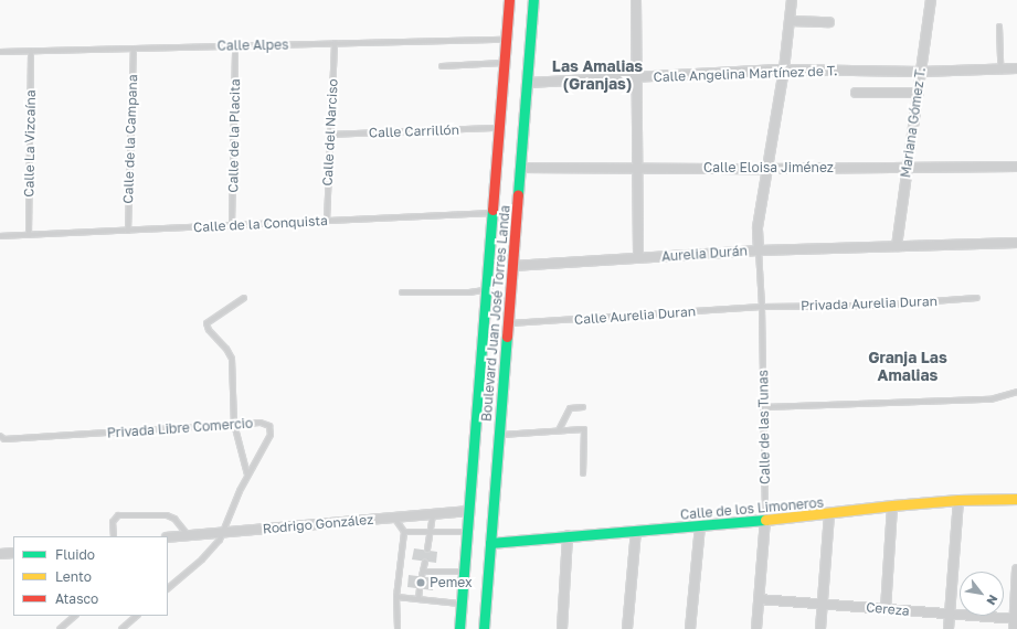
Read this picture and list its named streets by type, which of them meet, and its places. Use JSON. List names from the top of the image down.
{
  "streets": {
    "main road": ["Boulevard Juan José Torres Landa", "Calle de los Limoneros"],
    "street": [
      "Calle Angelina Martínez de T.",
      "Mariana Gómez T.",
      "Calle Eloisa Jiménez",
      "Aurelia Durán",
      "Calle de las Tunas",
      "Rodrigo González",
      "Cereza"
    ],
    "lane": [
      "Calle Alpes",
      "Calle Carrillón",
      "Calle del Narciso",
      "Calle de la Placita",
      "Calle de la Campana",
      "Calle La Vizcaína",
      "Calle de la Conquista",
      "Privada Aurelia Duran",
      "Calle Aurelia Duran",
      "Privada Libre Comercio"
    ]
  },
  "crossings": [
    ["Calle Alpes", "Calle del Narciso"],
    ["Calle Alpes", "Calle de la Placita"],
    ["Calle Alpes", "Calle de la Campana"],
    ["Calle Alpes", "Calle La Vizcaína"],
    ["Calle Alpes", "Boulevard Juan José Torres Landa"],
    ["Calle Angelina Martínez de T.", "Mariana Gómez T."],
    ["Calle Angelina Martínez de T.", "Boulevard Juan José Torres Landa"],
    ["Mariana Gómez T.", "Calle Eloisa Jiménez"],
    ["Mariana Gómez T.", "Aurelia Durán"],
    ["Calle Carrillón", "Calle del Narciso"],
    ["Calle Carrillón", "Boulevard Juan José Torres Landa"],
    ["Calle del Narciso", "Calle de la Conquista"],
    ["Calle de la Placita", "Calle de la Conquista"],
    ["Calle de la Campana", "Calle de la Conquista"],
    ["Calle La Vizcaína", "Calle de la Conquista"],
    ["Calle Eloisa Jiménez", "Boulevard Juan José Torres Landa"],
    ["Calle de la Conquista", "Boulevard Juan José Torres Landa"],
    ["Aurelia Durán", "Boulevard Juan José Torres Landa"],
    ["Aurelia Durán", "Calle de las Tunas"],
    ["Privada Aurelia Duran", "Calle Aurelia Duran"],
    ["Privada Aurelia Duran", "Calle de las Tunas"],
    ["Boulevard Juan José Torres Landa", "Calle Aurelia Duran"],
    ["Boulevard Juan José Torres Landa", "Calle de los Limoneros"],
    ["Boulevard Juan José Torres Landa", "Rodrigo González"],
    ["Calle Aurelia Duran", "Calle de las Tunas"],
    ["Calle de las Tunas", "Calle de los Limoneros"],
    ["Calle de las Tunas", "Cereza"],
    ["Privada Libre Comercio", "Rodrigo González"]
  ],
  "districts": ["Las Amalias (Granjas)", "Granja Las Amalias"],
  "places": ["Pemex"],
  "legend": ["Fluido", "Lento", "Atasco"],
  "north": "bottom right"
}
